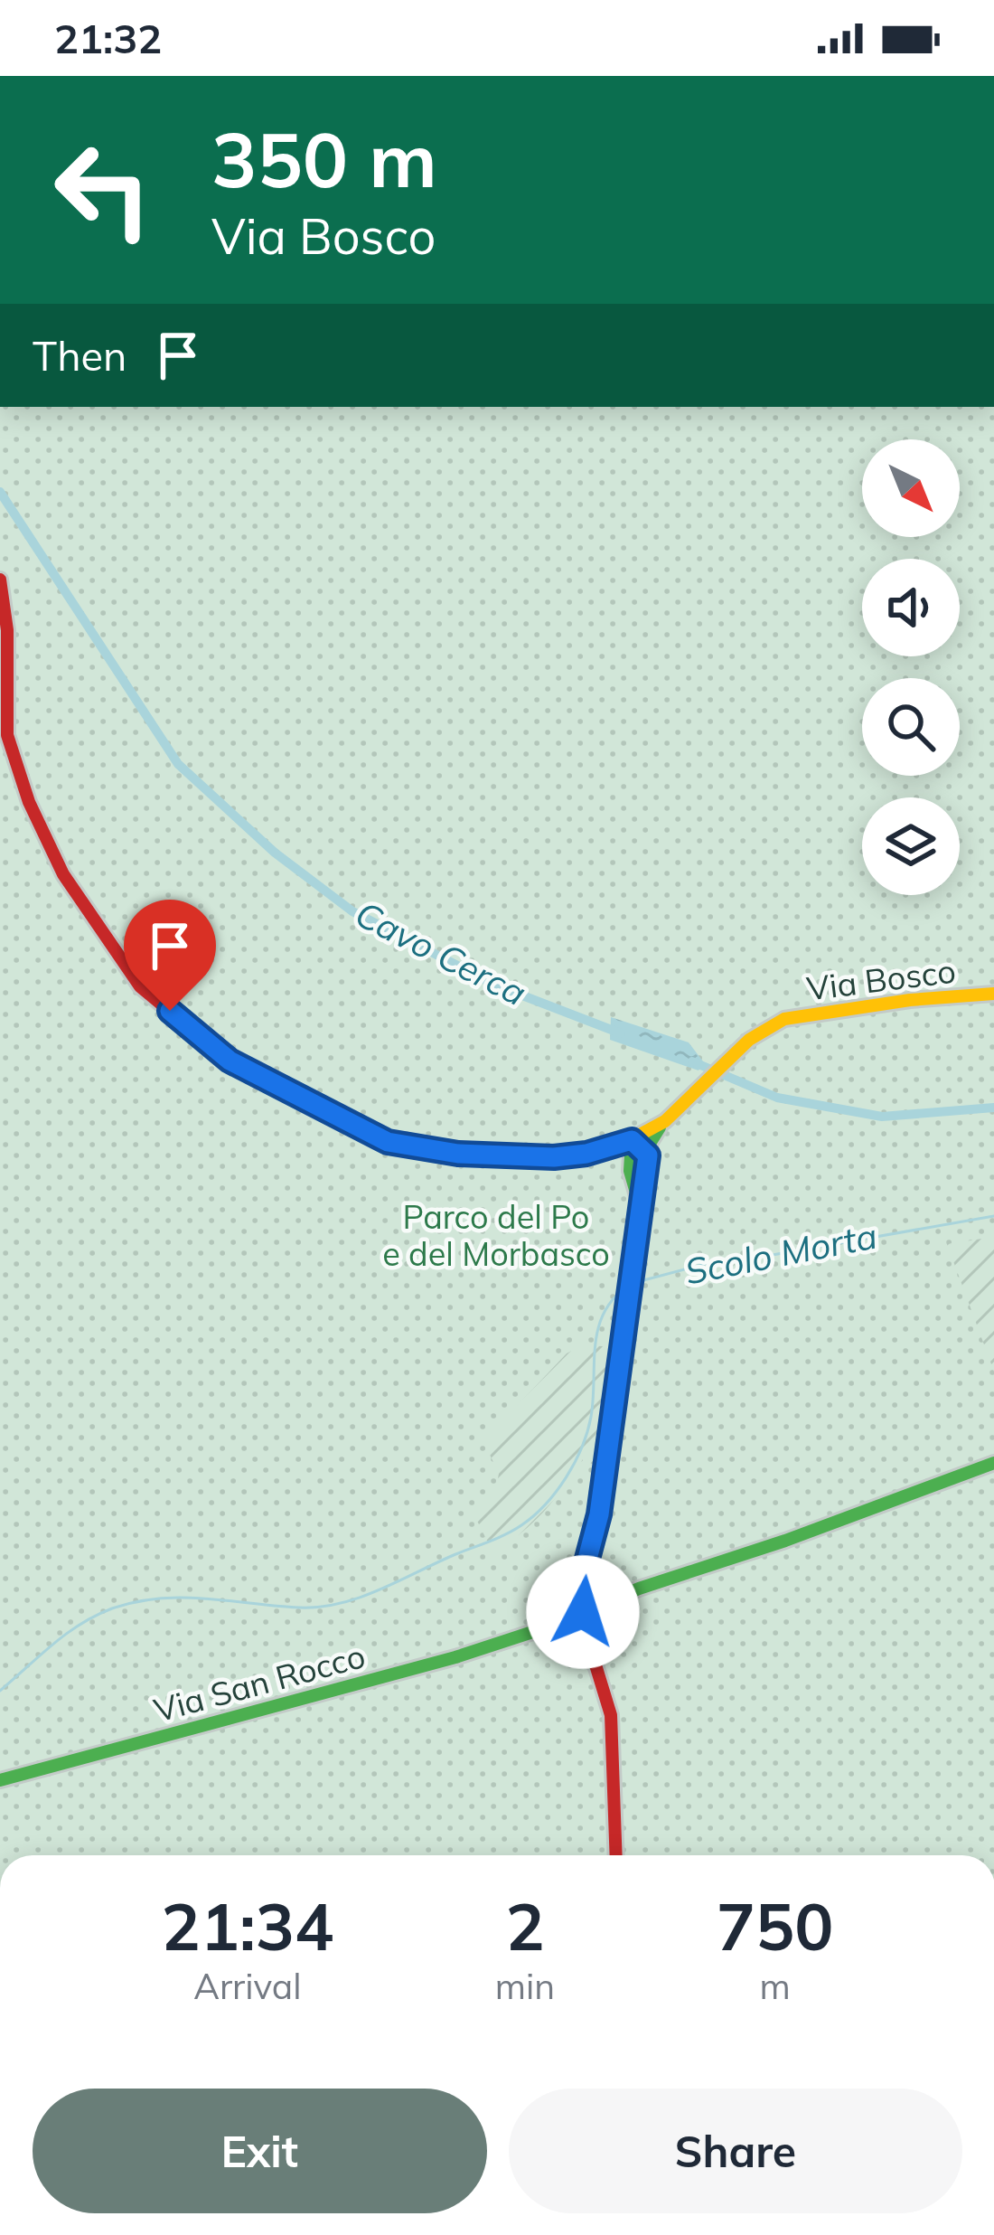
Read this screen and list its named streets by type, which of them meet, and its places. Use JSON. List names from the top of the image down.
{
  "streets": {
    "street": ["Via Bosco", "Via San Rocco"]
  },
  "water": ["Cavo Cerca", "Scolo Morta"],
  "parks": ["Parco del Po e del Morbasco"],
  "north": "bottom right",
  "page": {
    "status": "21:32",
    "turn": ["350 m", "Via Bosco"],
    "then": "Then",
    "eta": [
      "21:34",
      "Arrival",
      "2",
      "min",
      "750",
      "m"
    ],
    "buttons": ["Exit", "Share"]
  }
}
